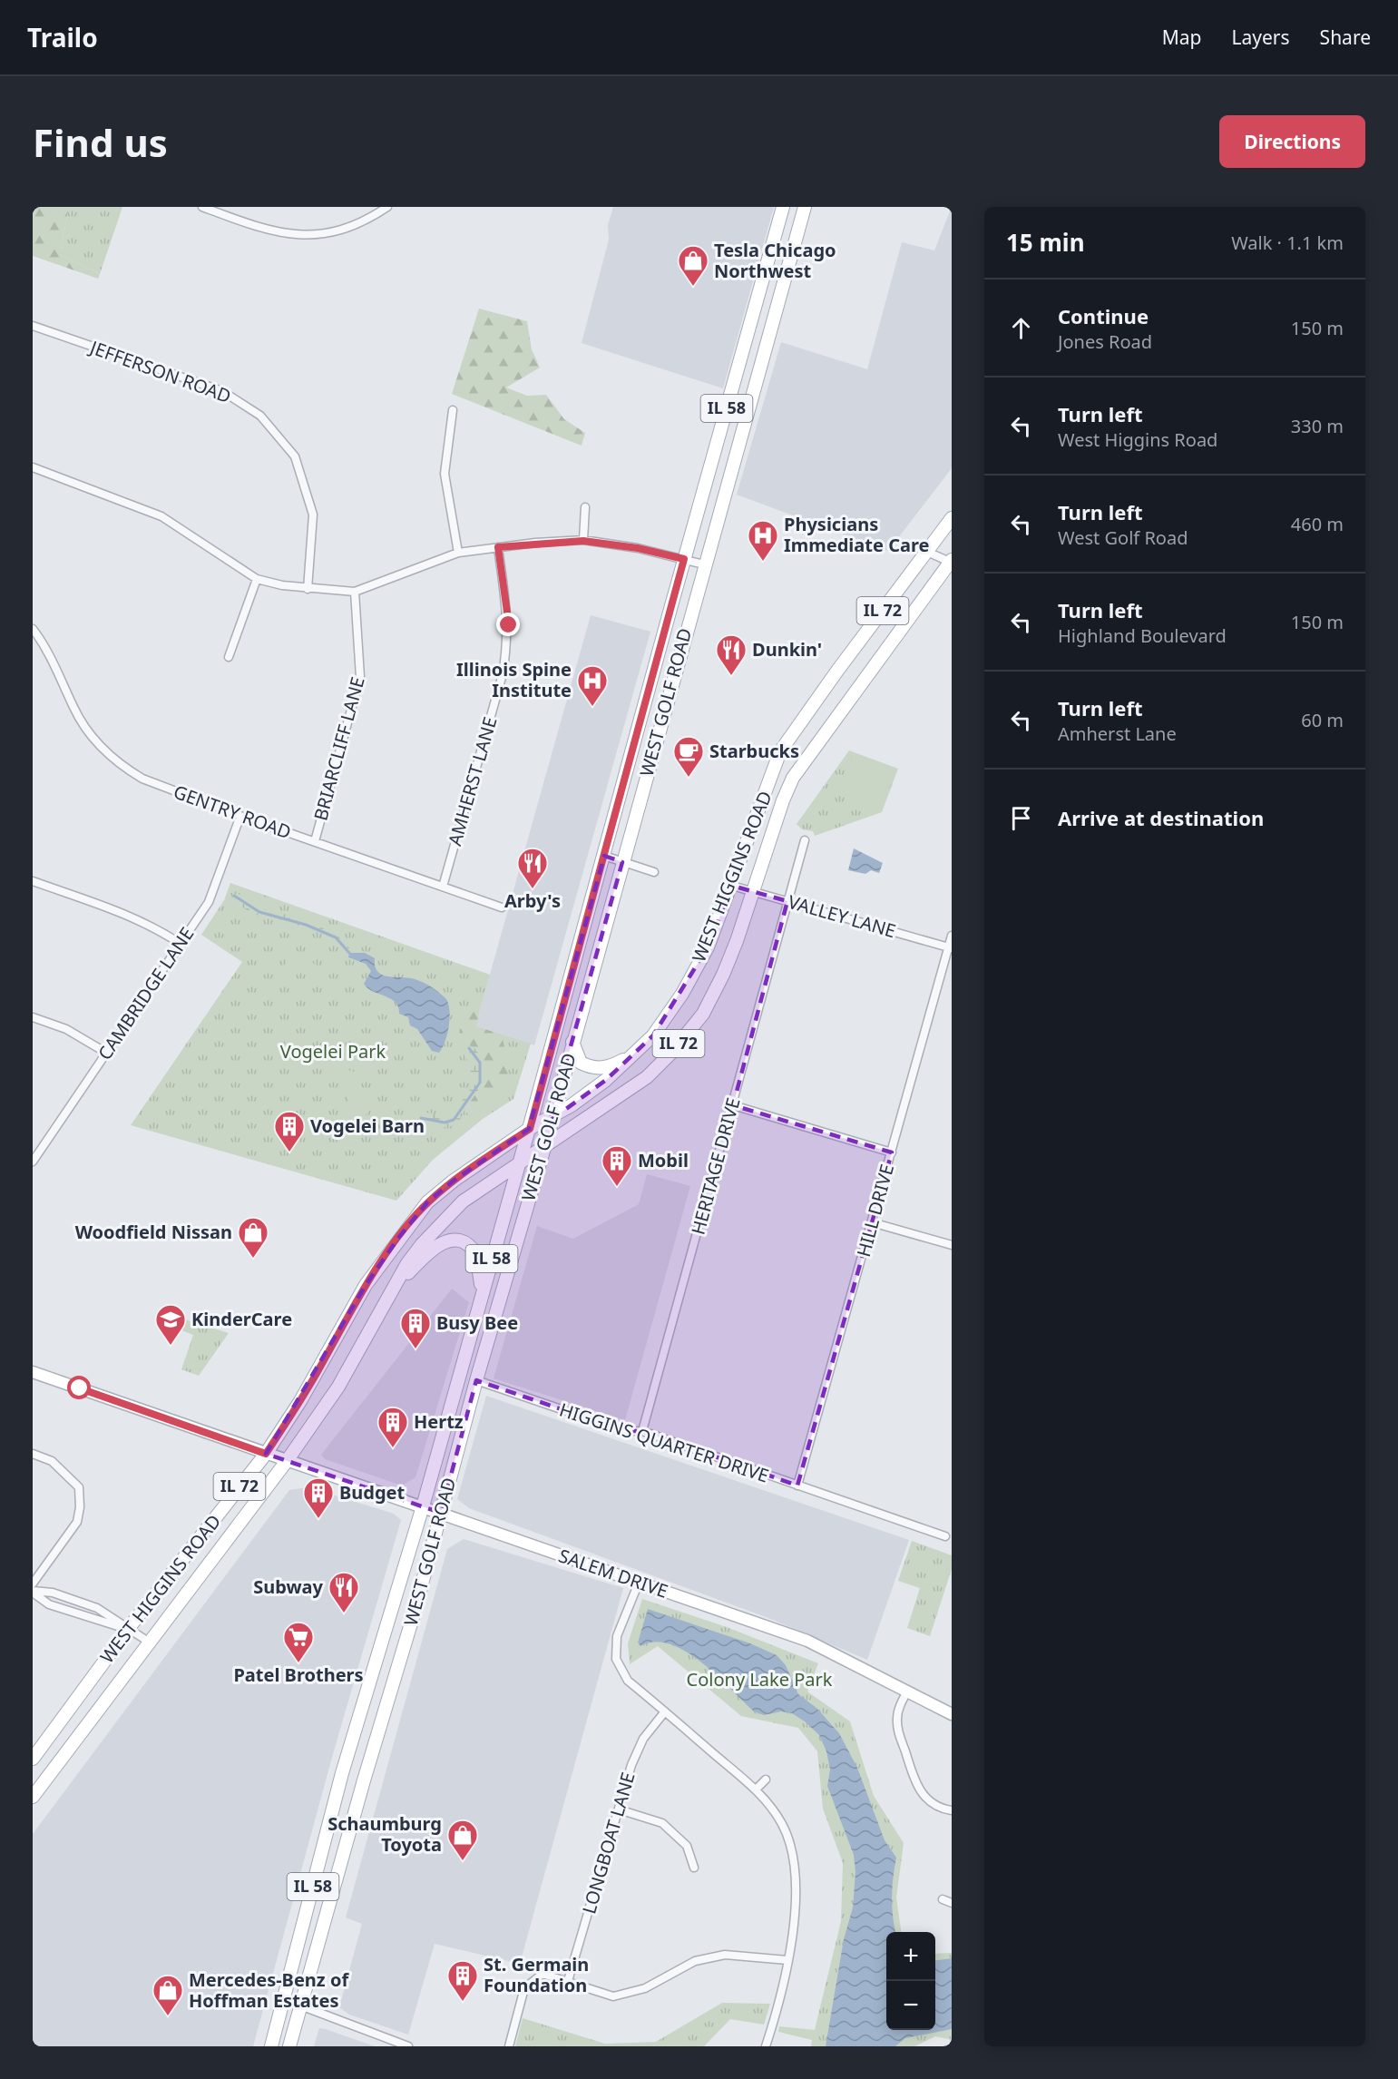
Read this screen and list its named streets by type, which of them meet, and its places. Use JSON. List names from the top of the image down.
{
  "streets": {
    "main road": [
      "IL 58",
      "IL 72",
      "WEST GOLF ROAD",
      "WEST HIGGINS ROAD"
    ],
    "street": [
      "JEFFERSON ROAD",
      "BRIARCLIFF LANE",
      "AMHERST LANE",
      "GENTRY ROAD",
      "VALLEY LANE",
      "CAMBRIDGE LANE",
      "HERITAGE DRIVE",
      "HILL DRIVE",
      "HIGGINS QUARTER DRIVE",
      "SALEM DRIVE",
      "LONGBOAT LANE"
    ]
  },
  "crossings": [
    ["WEST GOLF ROAD", "WEST HIGGINS ROAD"],
    ["WEST GOLF ROAD", "HIGGINS QUARTER DRIVE"],
    ["WEST GOLF ROAD", "SALEM DRIVE"],
    ["BRIARCLIFF LANE", "GENTRY ROAD"],
    ["AMHERST LANE", "GENTRY ROAD"],
    ["GENTRY ROAD", "CAMBRIDGE LANE"],
    ["WEST HIGGINS ROAD", "VALLEY LANE"],
    ["WEST HIGGINS ROAD", "SALEM DRIVE"],
    ["VALLEY LANE", "HERITAGE DRIVE"],
    ["VALLEY LANE", "HILL DRIVE"],
    ["HERITAGE DRIVE", "HIGGINS QUARTER DRIVE"],
    ["HILL DRIVE", "HIGGINS QUARTER DRIVE"]
  ],
  "parks": ["Vogelei Park", "Colony Lake Park"],
  "places": {
    "shop": [
      "Tesla Chicago Northwest",
      "Woodfield Nissan",
      "Schaumburg Toyota",
      "Mercedes-Benz of Hoffman Estates"
    ],
    "hospital": ["Physicians Immediate Care", "Illinois Spine Institute"],
    "restaurant": ["Dunkin'", "Arby's", "Subway"],
    "cafe": ["Starbucks"],
    "building": [
      "Vogelei Barn",
      "Mobil",
      "Busy Bee",
      "Hertz",
      "Budget",
      "St. Germain Foundation"
    ],
    "school or university": ["KinderCare"],
    "supermarket": ["Patel Brothers"]
  },
  "page": {
    "header": "Trailo",
    "nav": ["Map", "Layers", "Share"],
    "buttons": "Directions",
    "title": "Find us",
    "heading": ["15 min", "Walk · 1.1 km"],
    "list": [
      ["Continue", "Jones Road", "150 m"],
      ["Turn left", "West Higgins Road", "330 m"],
      ["Turn left", "West Golf Road", "460 m"],
      ["Turn left", "Highland Boulevard", "150 m"],
      ["Turn left", "Amherst Lane", "60 m"],
      "Arrive at destination"
    ],
    "map_buttons": ["+", "−"]
  }
}
